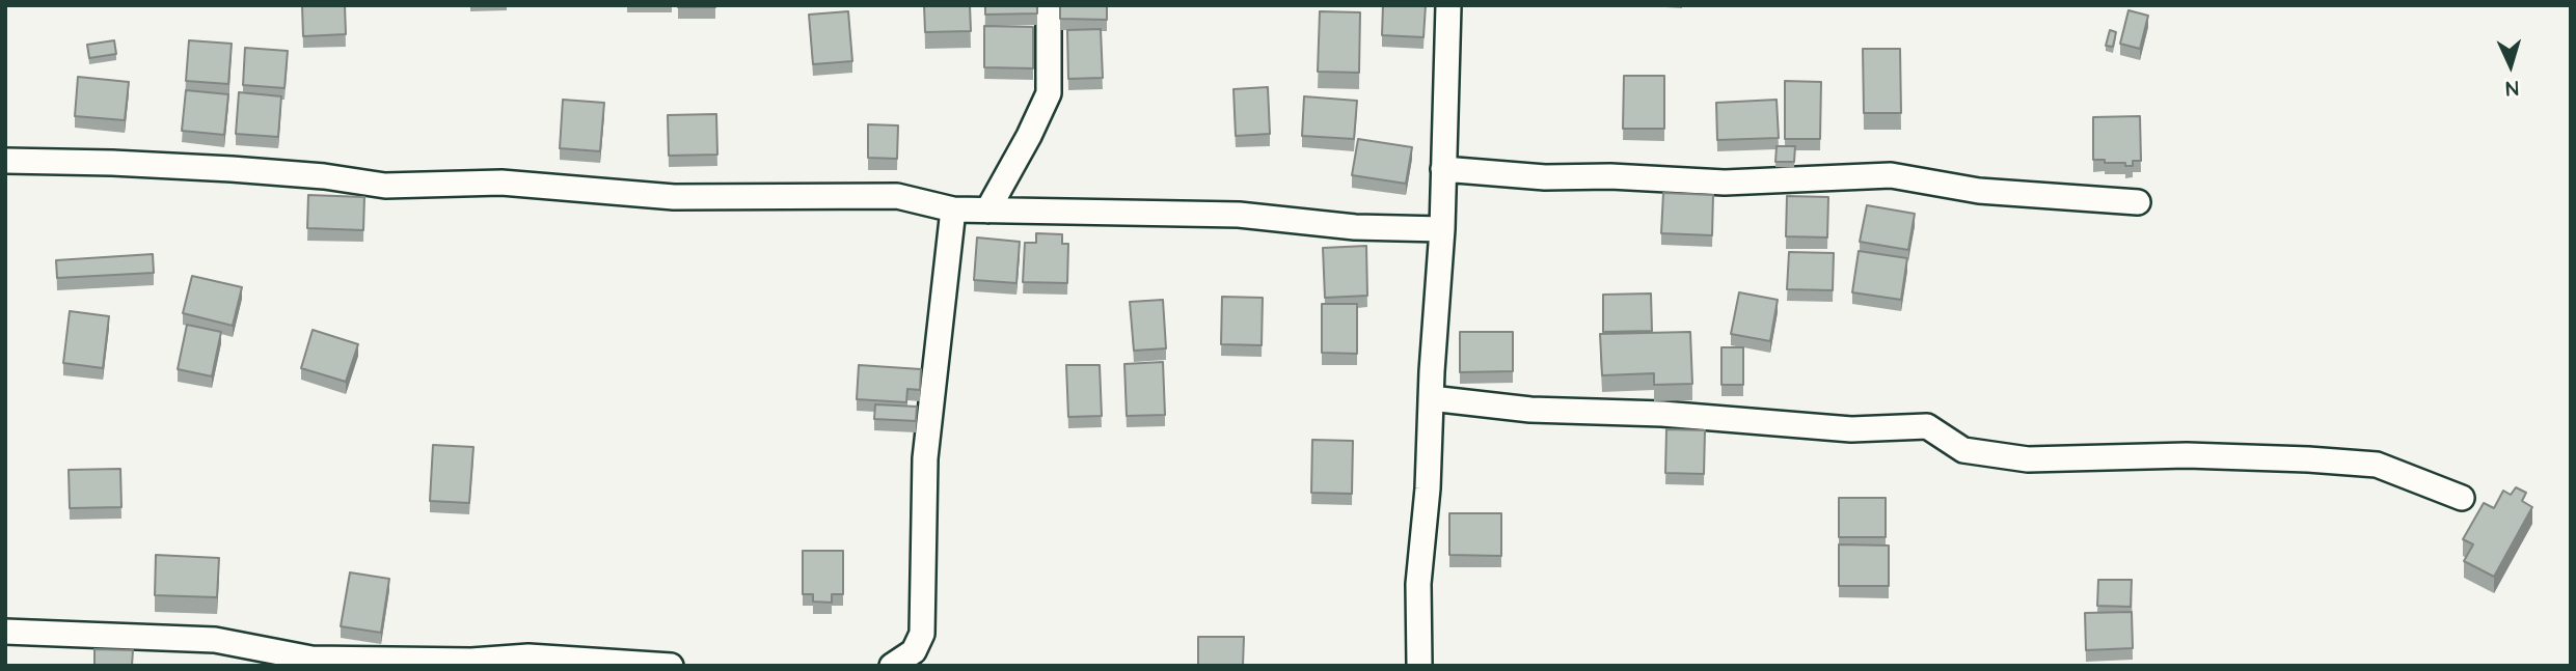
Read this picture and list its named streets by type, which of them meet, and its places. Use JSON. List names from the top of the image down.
{
  "north": "bottom"
}
